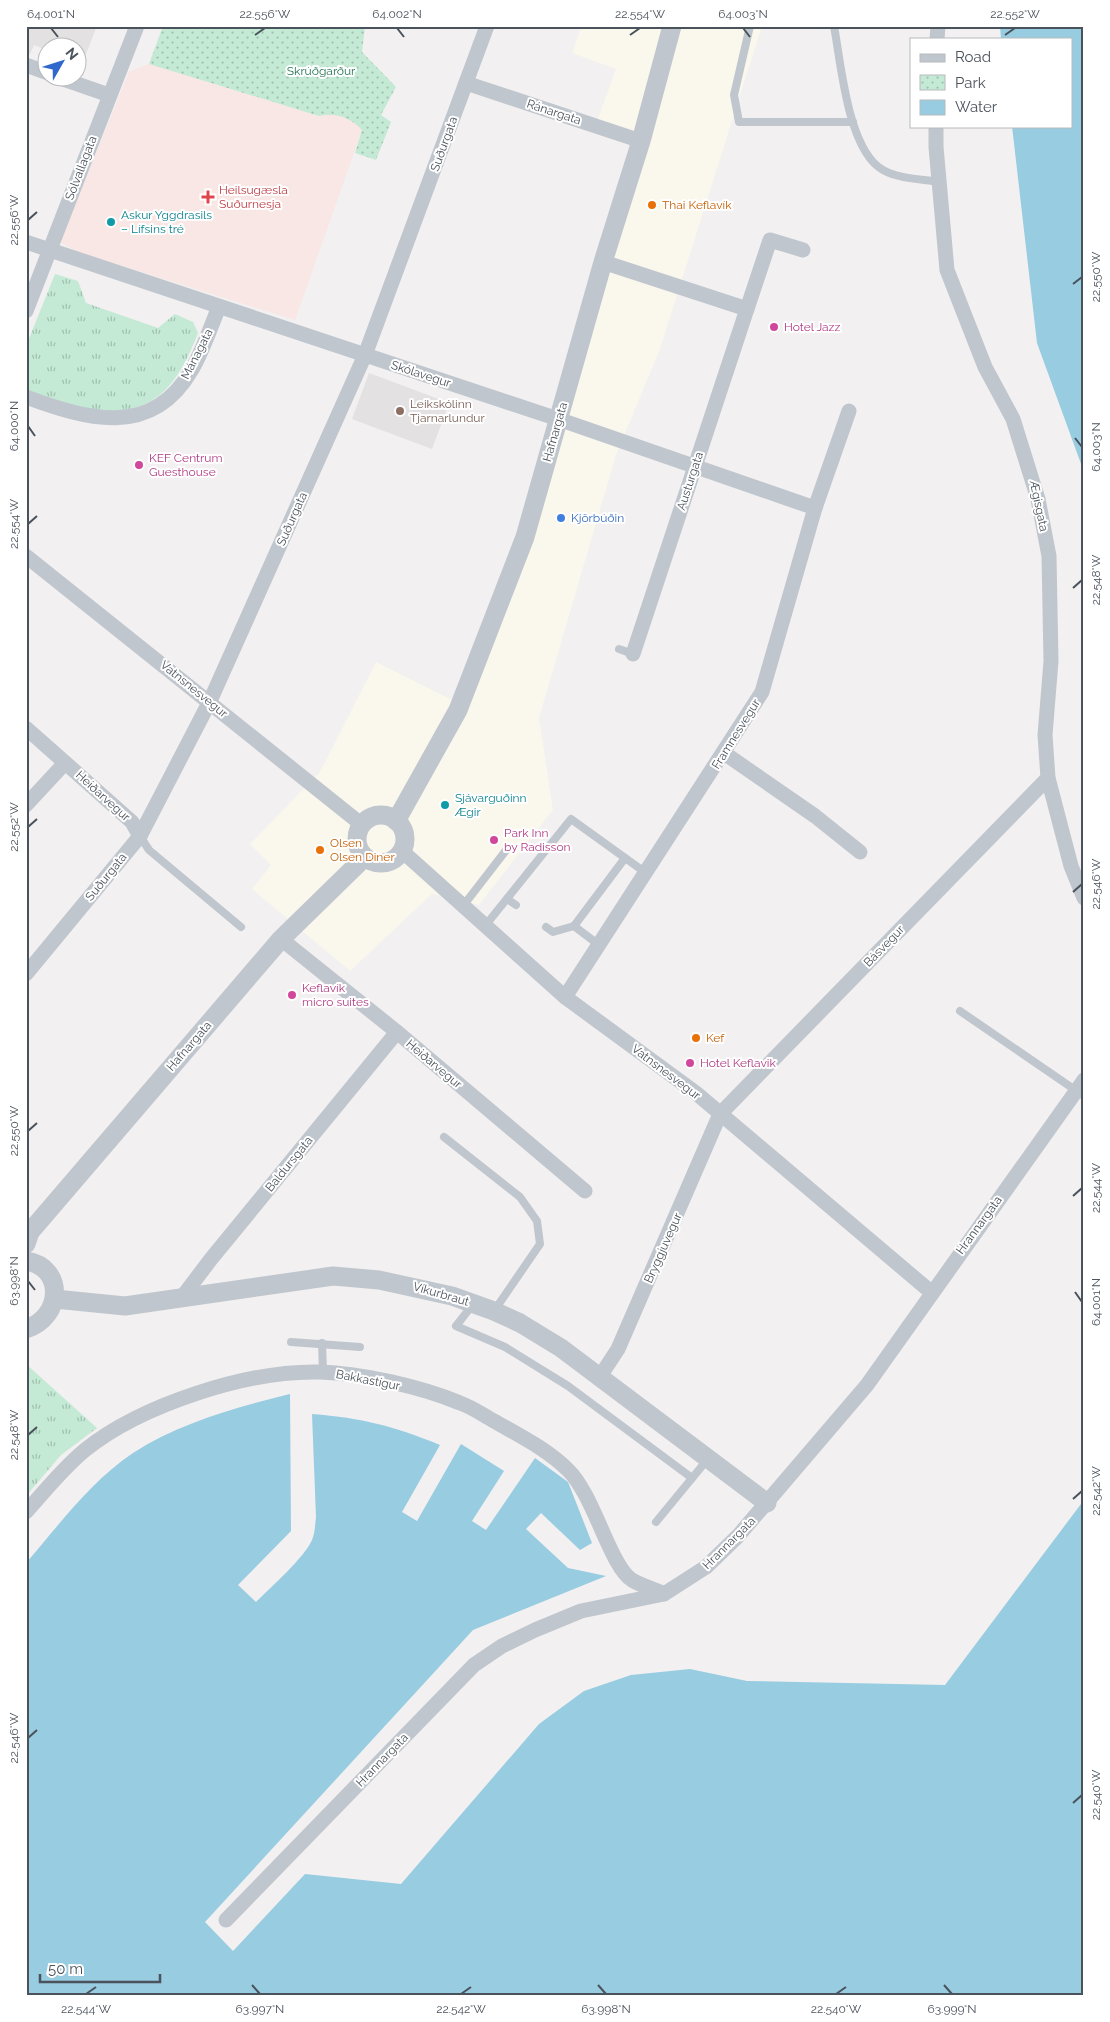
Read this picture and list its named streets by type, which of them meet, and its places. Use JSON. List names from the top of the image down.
{
  "streets": {
    "street": [
      "Ránargata",
      "Suðurgata",
      "Sólvallagata",
      "Mánagata",
      "Skólavegur",
      "Hafnargata",
      "Austurgata",
      "Ægisgata",
      "Vatnsnesvegur",
      "Framnesvegur",
      "Heiðarvegur",
      "Básvegur",
      "Baldursgata",
      "Hrannargata",
      "Bryggjuvegur",
      "Víkurbraut",
      "Bakkastígur"
    ]
  },
  "crossings": [
    ["Ránargata", "Suðurgata"],
    ["Ránargata", "Hafnargata"],
    ["Suðurgata", "Skólavegur"],
    ["Suðurgata", "Vatnsnesvegur"],
    ["Suðurgata", "Heiðarvegur"],
    ["Sólvallagata", "Skólavegur"],
    ["Mánagata", "Skólavegur"],
    ["Skólavegur", "Hafnargata"],
    ["Skólavegur", "Austurgata"],
    ["Skólavegur", "Framnesvegur"],
    ["Hafnargata", "Vatnsnesvegur"],
    ["Hafnargata", "Heiðarvegur"],
    ["Ægisgata", "Básvegur"],
    ["Vatnsnesvegur", "Framnesvegur"],
    ["Vatnsnesvegur", "Básvegur"],
    ["Vatnsnesvegur", "Hrannargata"],
    ["Vatnsnesvegur", "Bryggjuvegur"],
    ["Heiðarvegur", "Baldursgata"],
    ["Básvegur", "Bryggjuvegur"],
    ["Baldursgata", "Víkurbraut"],
    ["Hrannargata", "Víkurbraut"],
    ["Hrannargata", "Bakkastígur"],
    ["Bryggjuvegur", "Víkurbraut"]
  ],
  "parks": ["Skrúðgarður"],
  "places": {
    "health": ["Heilsugæsla Suðurnesja"],
    "other": [
      "Thai Keflavík",
      "Askur Yggdrasils – Lífsins tré",
      "Hotel Jazz",
      "Leikskólinn Tjarnarlundur",
      "KEF Centrum Guesthouse",
      "Kjörbúðin",
      "Sjávarguðinn Ægir",
      "Park Inn by Radisson",
      "Olsen Olsen Diner",
      "Keflavík micro suites",
      "Kef",
      "Hotel Keflavik"
    ]
  },
  "legend": ["Road", "Park", "Water"],
  "scale_bar": "50 m",
  "north": "top right",
  "coordinates": [
    "64.001°N",
    "22.556°W",
    "64.002°N",
    "22.554°W",
    "64.003°N",
    "22.552°W",
    "22.550°W",
    "64.000°N",
    "22.548°W",
    "22.546°W",
    "22.544°W",
    "63.998°N",
    "22.542°W",
    "22.540°W",
    "63.997°N",
    "63.999°N"
  ]
}
